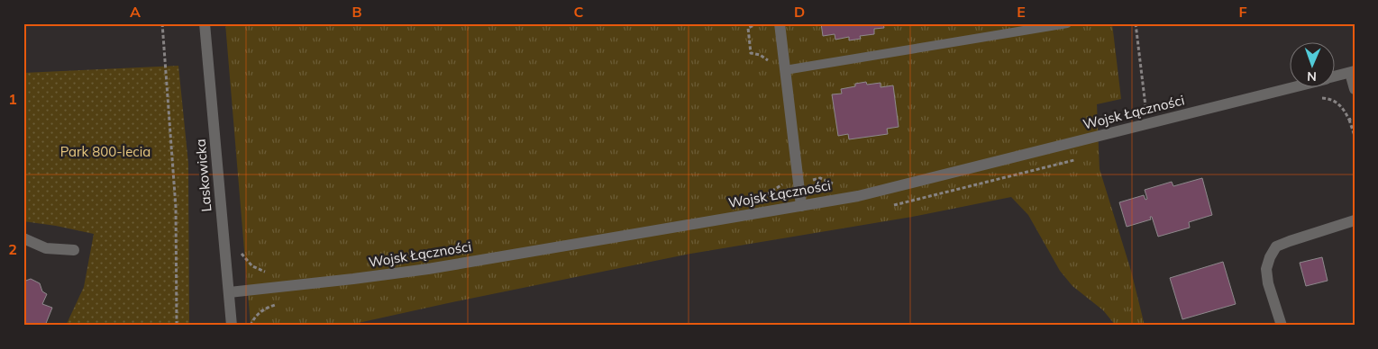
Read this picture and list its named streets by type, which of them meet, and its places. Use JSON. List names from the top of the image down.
{
  "streets": {
    "street": ["Wojsk Łączności", "Laskowicka"]
  },
  "crossings": [
    ["Wojsk Łączności", "Laskowicka"]
  ],
  "parks": ["Park 800-lecia"],
  "north": "bottom",
  "grid": {
    "columns": [
      "A",
      "B",
      "C",
      "D",
      "E",
      "F"
    ],
    "rows": ["1", "2"]
  }
}
